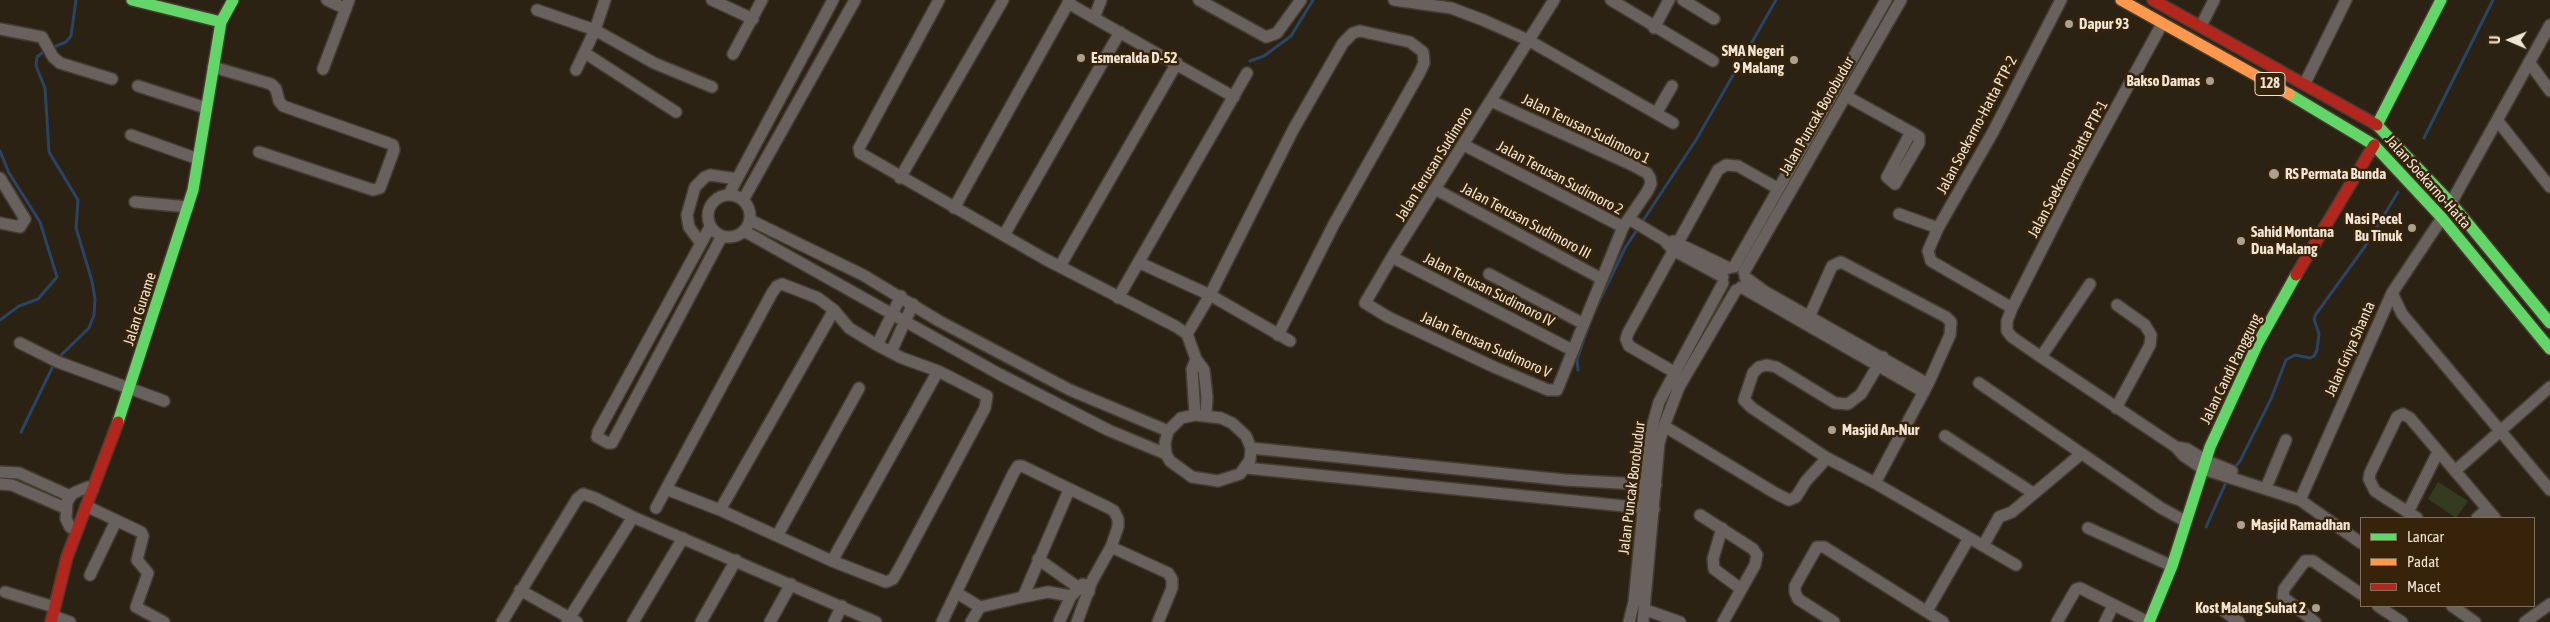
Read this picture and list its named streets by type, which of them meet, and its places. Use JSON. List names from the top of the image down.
{
  "streets": {
    "main road": [
      "128",
      "Jalan Soekarno-Hatta",
      "Jalan Gurame",
      "Jalan Candi Panggung"
    ],
    "street": [
      "Jalan Puncak Borobudur",
      "Jalan Soekarno-Hatta PTP-2",
      "Jalan Terusan Sudimoro 1",
      "Jalan Terusan Sudimoro",
      "Jalan Soekarno-Hatta PTP-1",
      "Jalan Terusan Sudimoro 2",
      "Jalan Terusan Sudimoro III",
      "Jalan Terusan Sudimoro IV",
      "Jalan Terusan Sudimoro V",
      "Jalan Griya Shanta"
    ]
  },
  "crossings": [
    ["Jalan Puncak Borobudur", "Jalan Terusan Sudimoro 2"],
    ["Jalan Soekarno-Hatta PTP-2", "Jalan Soekarno-Hatta PTP-1"],
    ["Jalan Terusan Sudimoro 1", "Jalan Terusan Sudimoro"],
    ["Jalan Terusan Sudimoro 1", "Jalan Terusan Sudimoro 2"],
    ["Jalan Terusan Sudimoro", "Jalan Terusan Sudimoro 2"],
    ["Jalan Terusan Sudimoro", "Jalan Terusan Sudimoro III"],
    ["Jalan Terusan Sudimoro", "Jalan Terusan Sudimoro IV"],
    ["Jalan Terusan Sudimoro", "Jalan Terusan Sudimoro V"],
    ["Jalan Soekarno-Hatta PTP-1", "Jalan Soekarno-Hatta"],
    ["Jalan Soekarno-Hatta", "Jalan Griya Shanta"],
    ["Jalan Soekarno-Hatta", "Jalan Candi Panggung"],
    ["Jalan Terusan Sudimoro IV", "Jalan Terusan Sudimoro V"]
  ],
  "places": [
    "Dapur 93",
    "Esmeralda D-52",
    "SMA Negeri 9 Malang",
    "Bakso Damas",
    "RS Permata Bunda",
    "Nasi Pecel Bu Tinuk",
    "Sahid Montana Dua Malang",
    "Masjid An-Nur",
    "Masjid Ramadhan",
    "Kost Malang Suhat 2"
  ],
  "legend": ["Lancar", "Padat", "Macet"],
  "north": "left"
}
